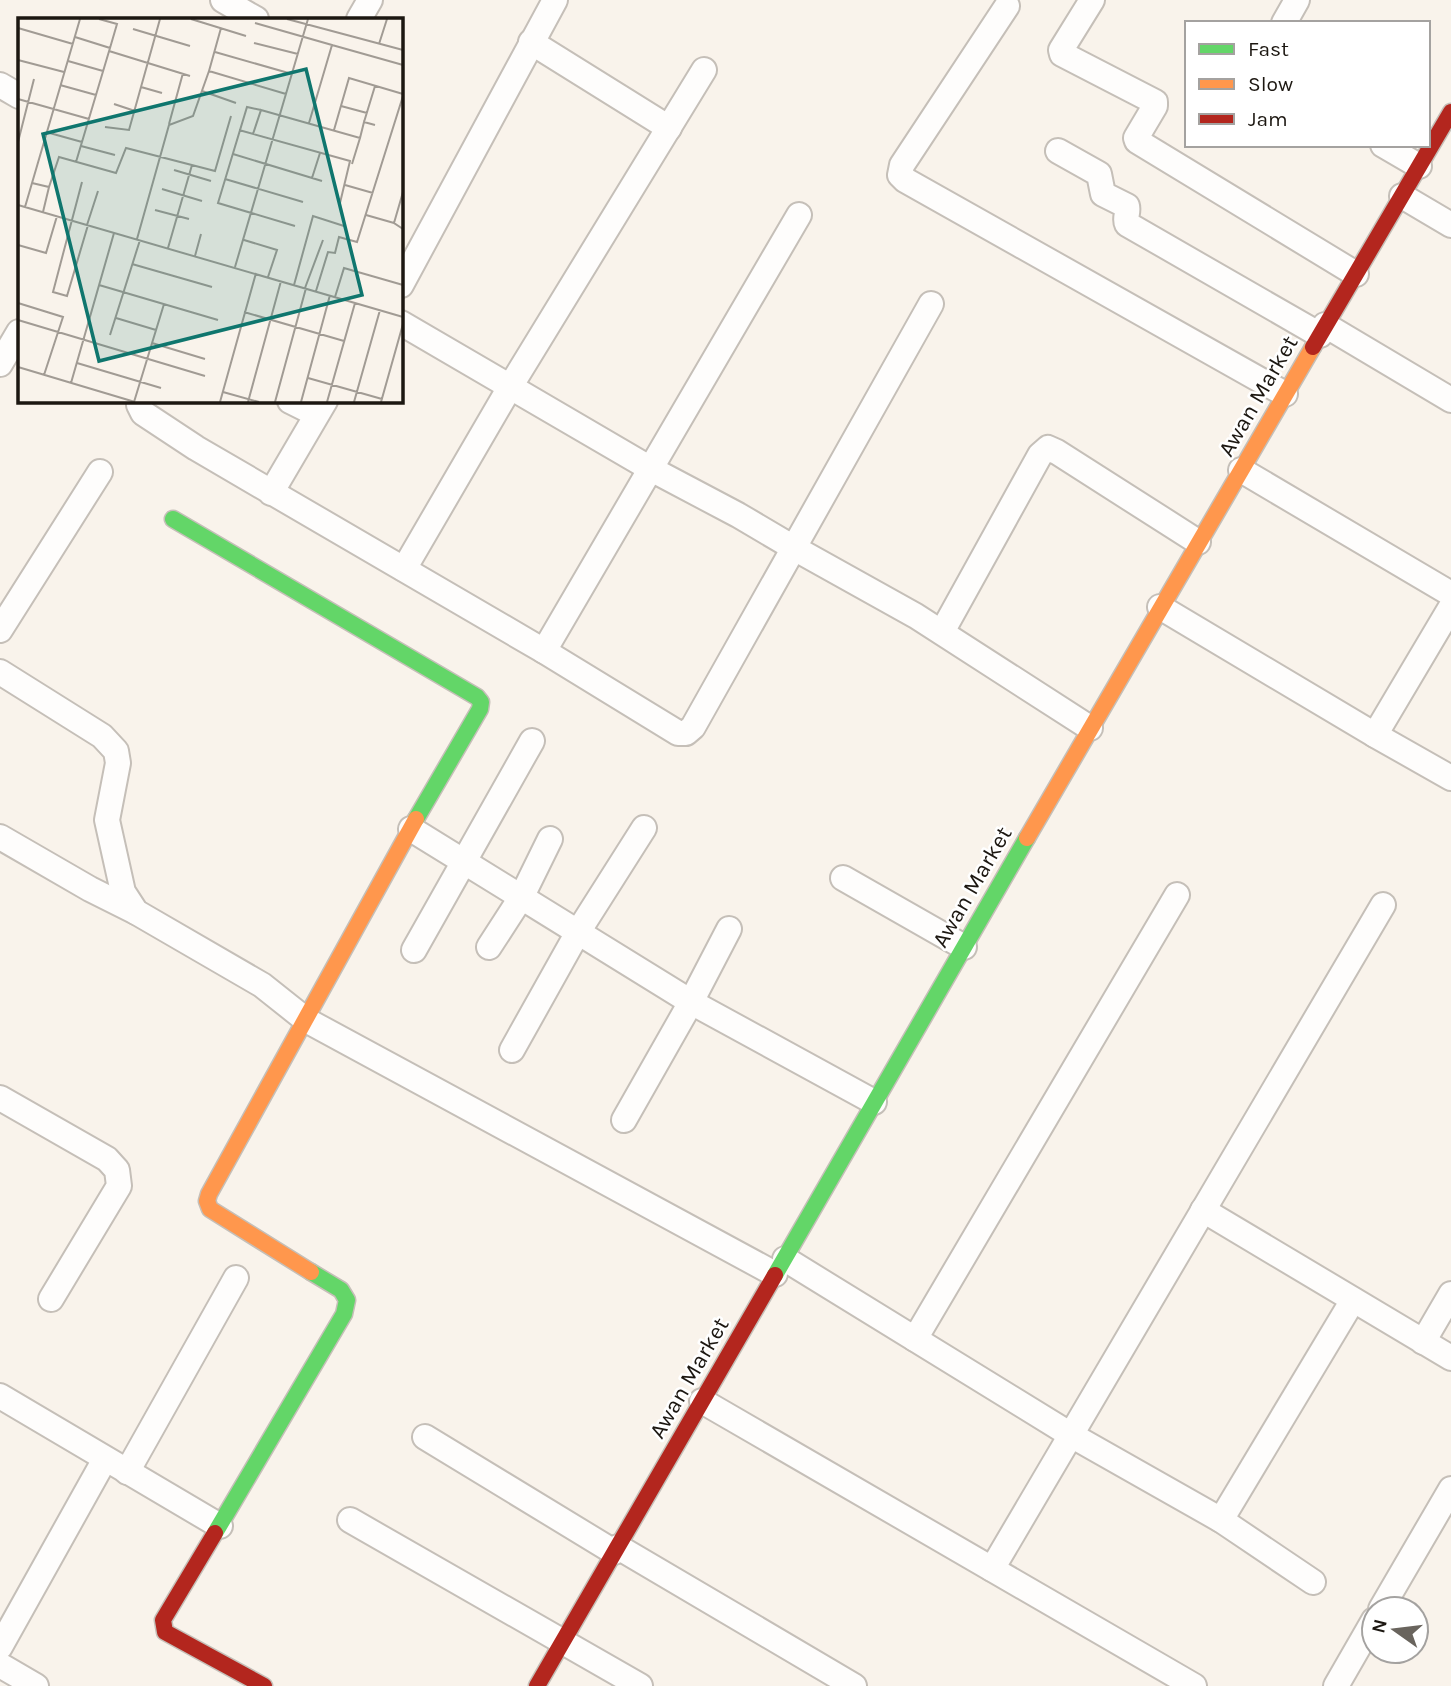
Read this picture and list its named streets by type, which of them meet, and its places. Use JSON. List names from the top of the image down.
{
  "streets": {
    "street": ["Awan Market"]
  },
  "legend": ["Fast", "Slow", "Jam"],
  "north": "left"
}
